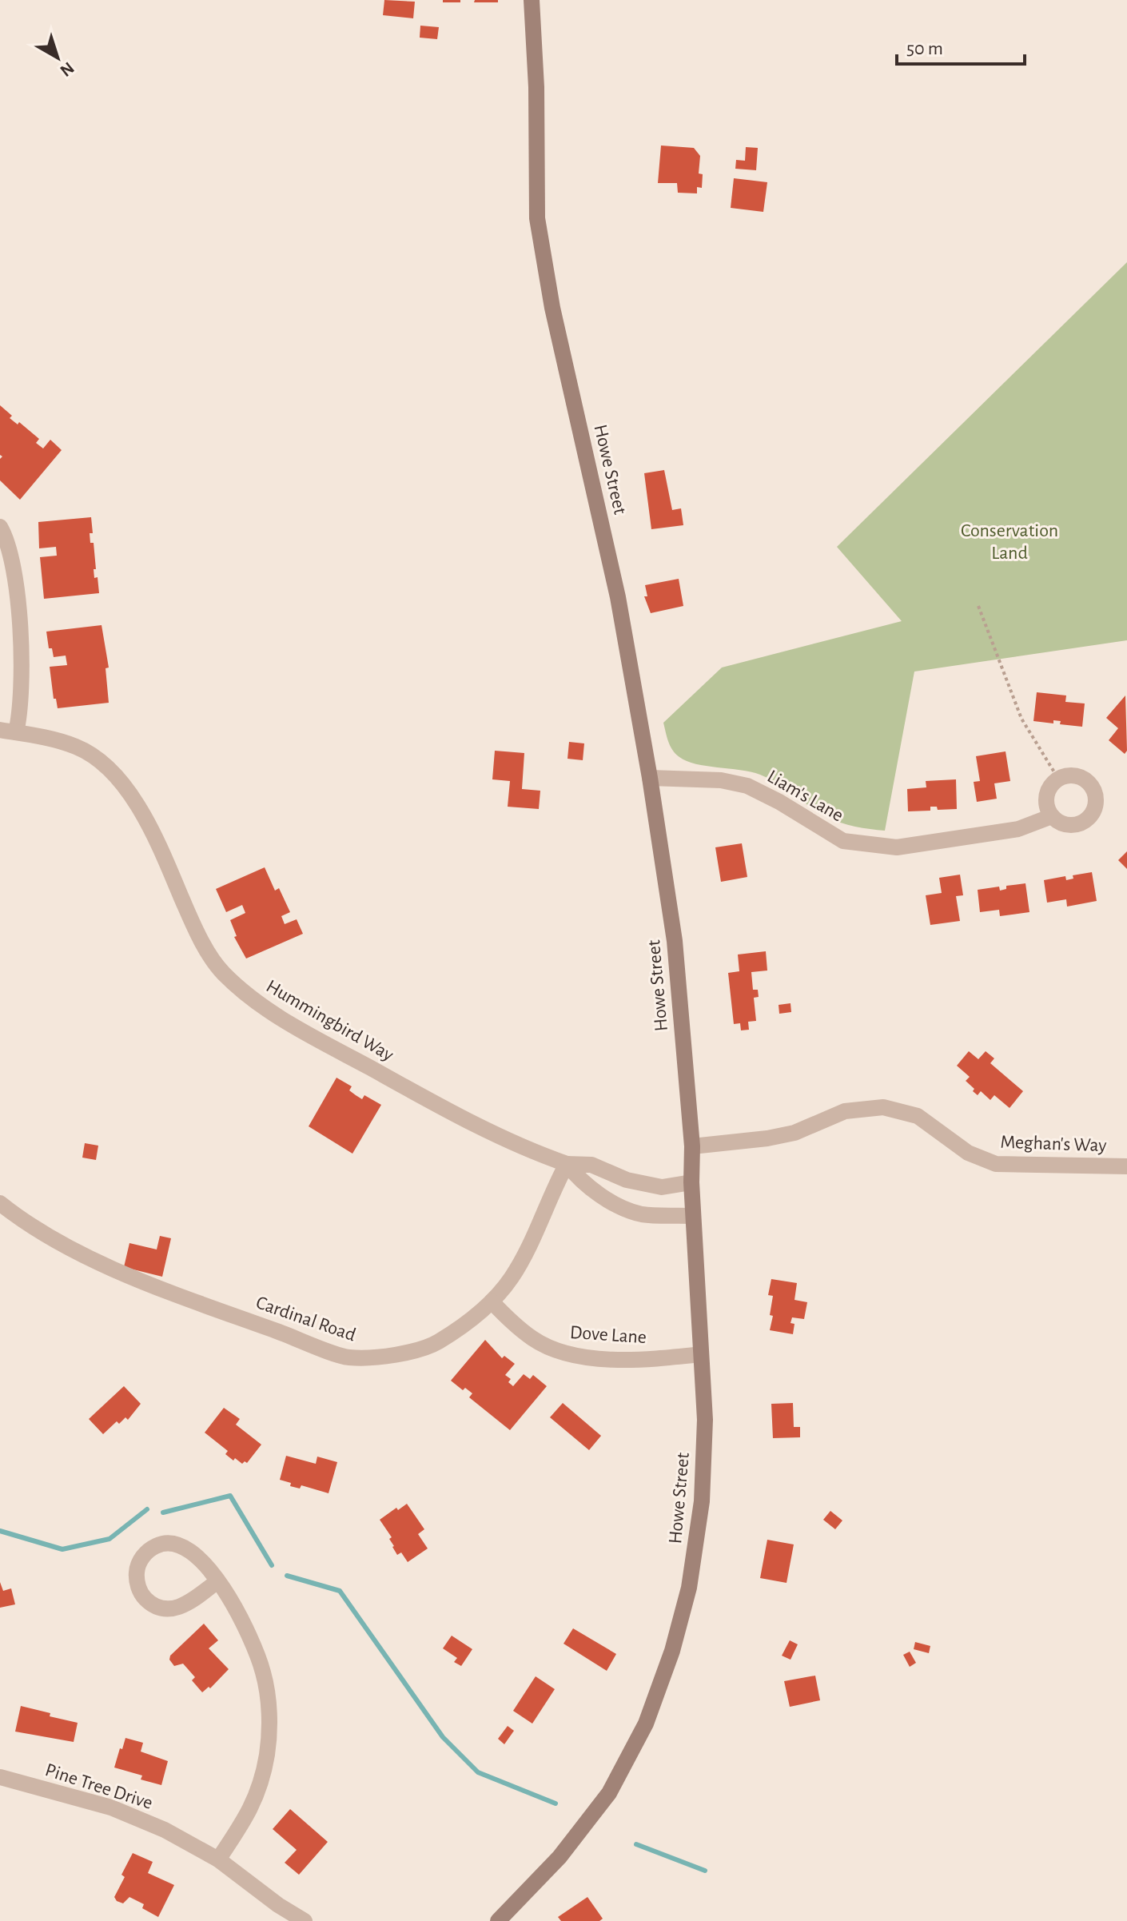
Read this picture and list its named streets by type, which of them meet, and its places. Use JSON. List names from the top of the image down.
{
  "streets": {
    "street": [
      "Howe Street",
      "Liam's Lane",
      "Hummingbird Way",
      "Meghan's Way",
      "Cardinal Road",
      "Dove Lane",
      "Pine Tree Drive"
    ]
  },
  "crossings": [
    ["Howe Street", "Liam's Lane"],
    ["Howe Street", "Hummingbird Way"],
    ["Howe Street", "Meghan's Way"],
    ["Howe Street", "Dove Lane"],
    ["Hummingbird Way", "Cardinal Road"],
    ["Cardinal Road", "Dove Lane"]
  ],
  "parks": ["Conservation Land"],
  "scale_bar": "50 m",
  "north": "bottom right"
}
